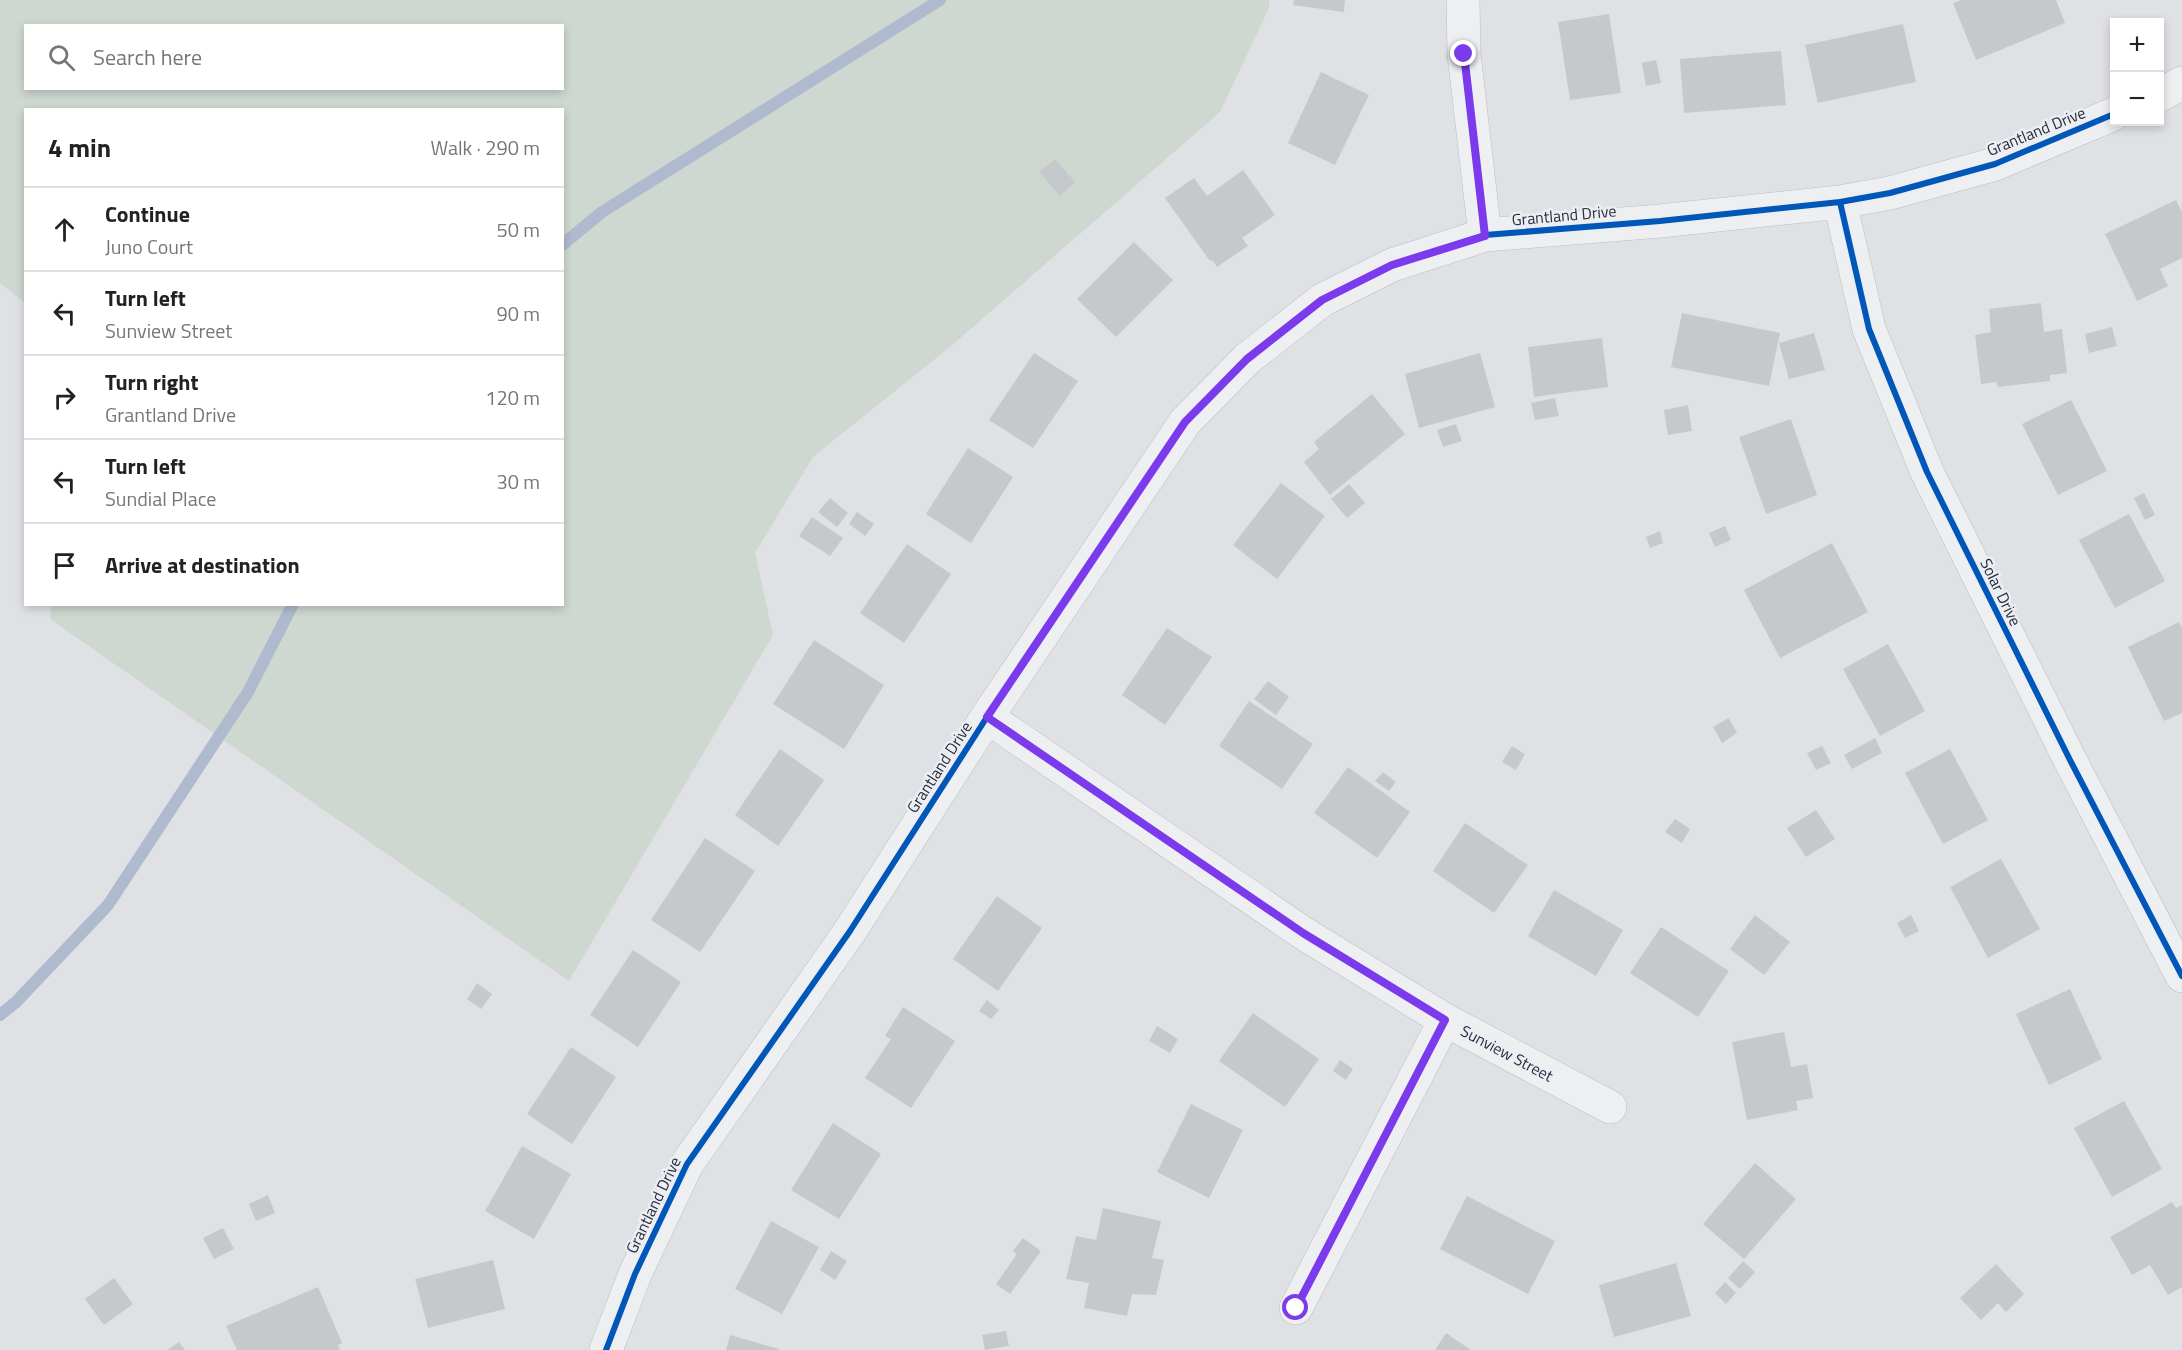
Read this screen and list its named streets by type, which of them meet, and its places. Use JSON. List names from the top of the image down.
{
  "streets": {
    "street": ["Grantland Drive", "Solar Drive", "Sunview Street"]
  },
  "crossings": [
    ["Grantland Drive", "Solar Drive"],
    ["Grantland Drive", "Sunview Street"]
  ],
  "page": {
    "map_buttons": ["+", "−"],
    "search": "Search here",
    "heading": ["4 min", "Walk · 290 m"],
    "list": [
      ["Continue", "Juno Court", "50 m"],
      ["Turn left", "Sunview Street", "90 m"],
      ["Turn right", "Grantland Drive", "120 m"],
      ["Turn left", "Sundial Place", "30 m"],
      "Arrive at destination"
    ]
  }
}
